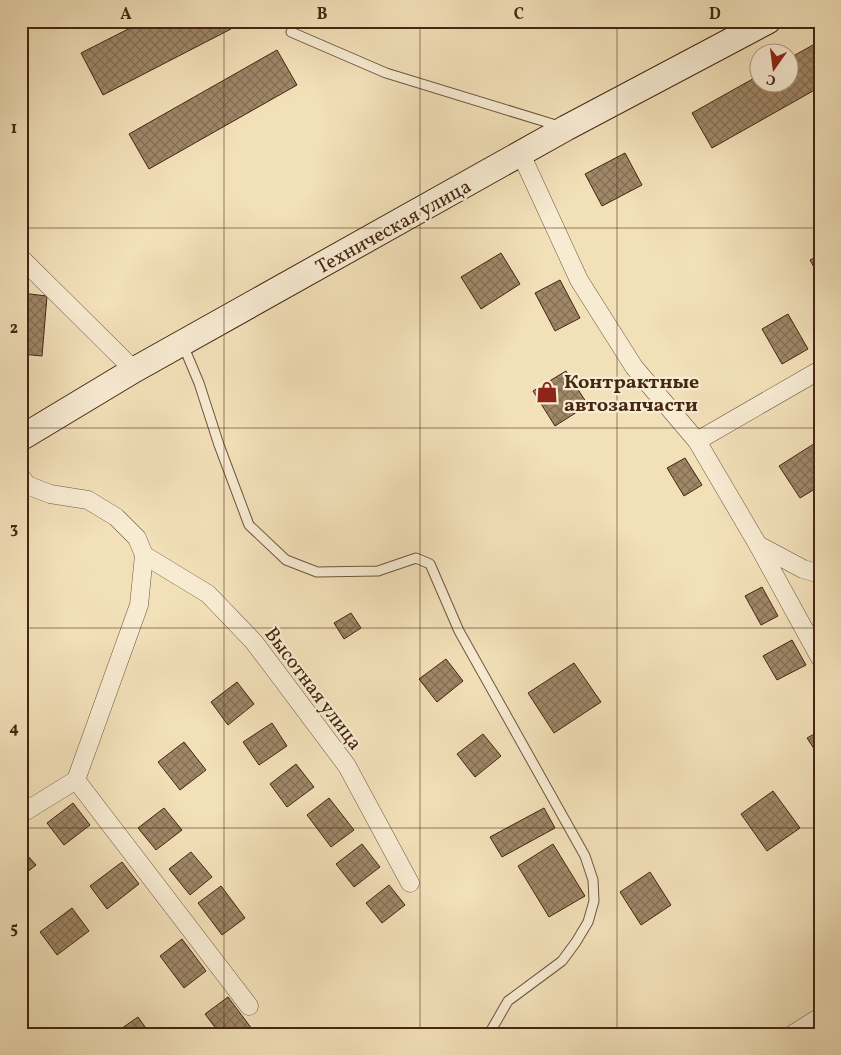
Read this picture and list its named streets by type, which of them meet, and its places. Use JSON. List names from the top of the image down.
{
  "streets": {
    "street": ["Техническая улица", "Высотная улица"]
  },
  "places": {
    "shop": ["Контрактные автозапчасти"]
  },
  "north": "bottom",
  "grid": {
    "columns": [
      "A",
      "B",
      "C",
      "D"
    ],
    "rows": [
      "1",
      "2",
      "3",
      "4",
      "5"
    ]
  }
}
